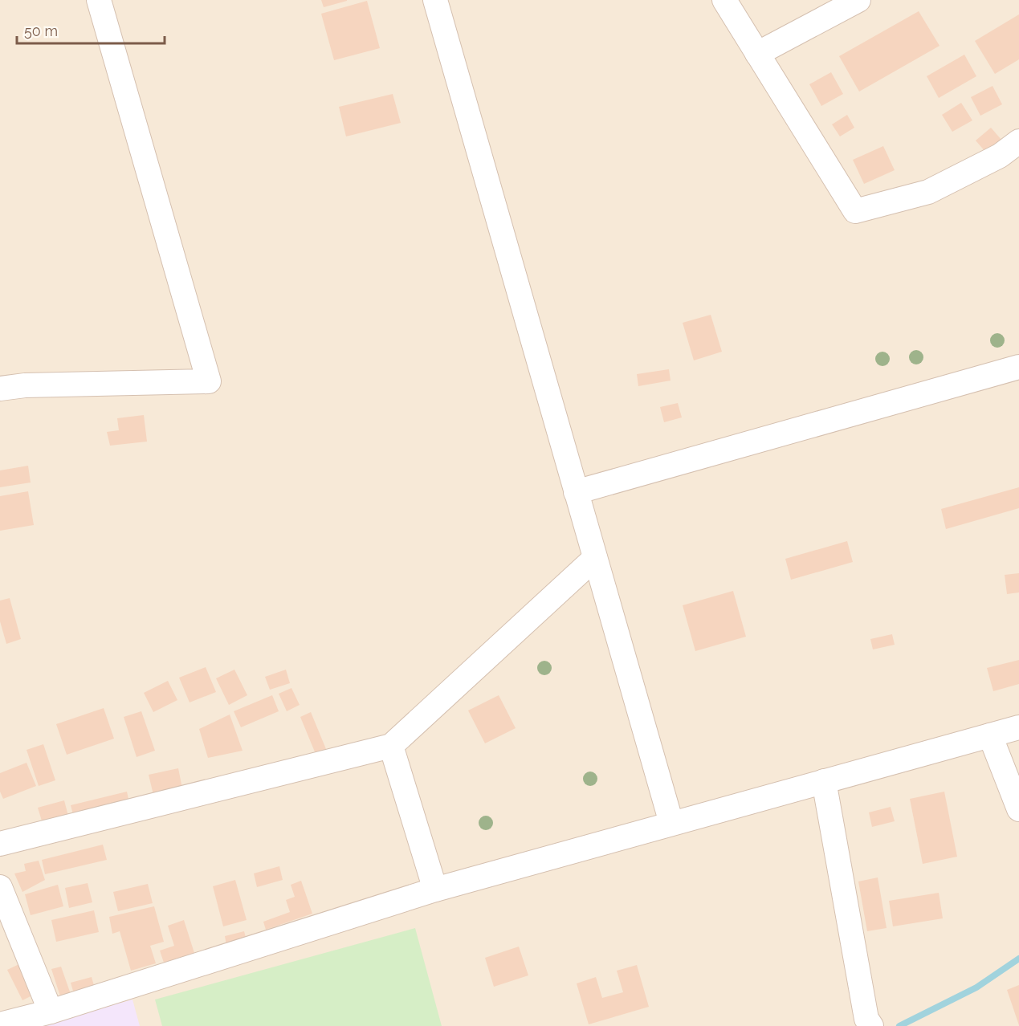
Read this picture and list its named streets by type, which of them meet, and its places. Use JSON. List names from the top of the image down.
{
  "scale_bar": "50 m"
}
